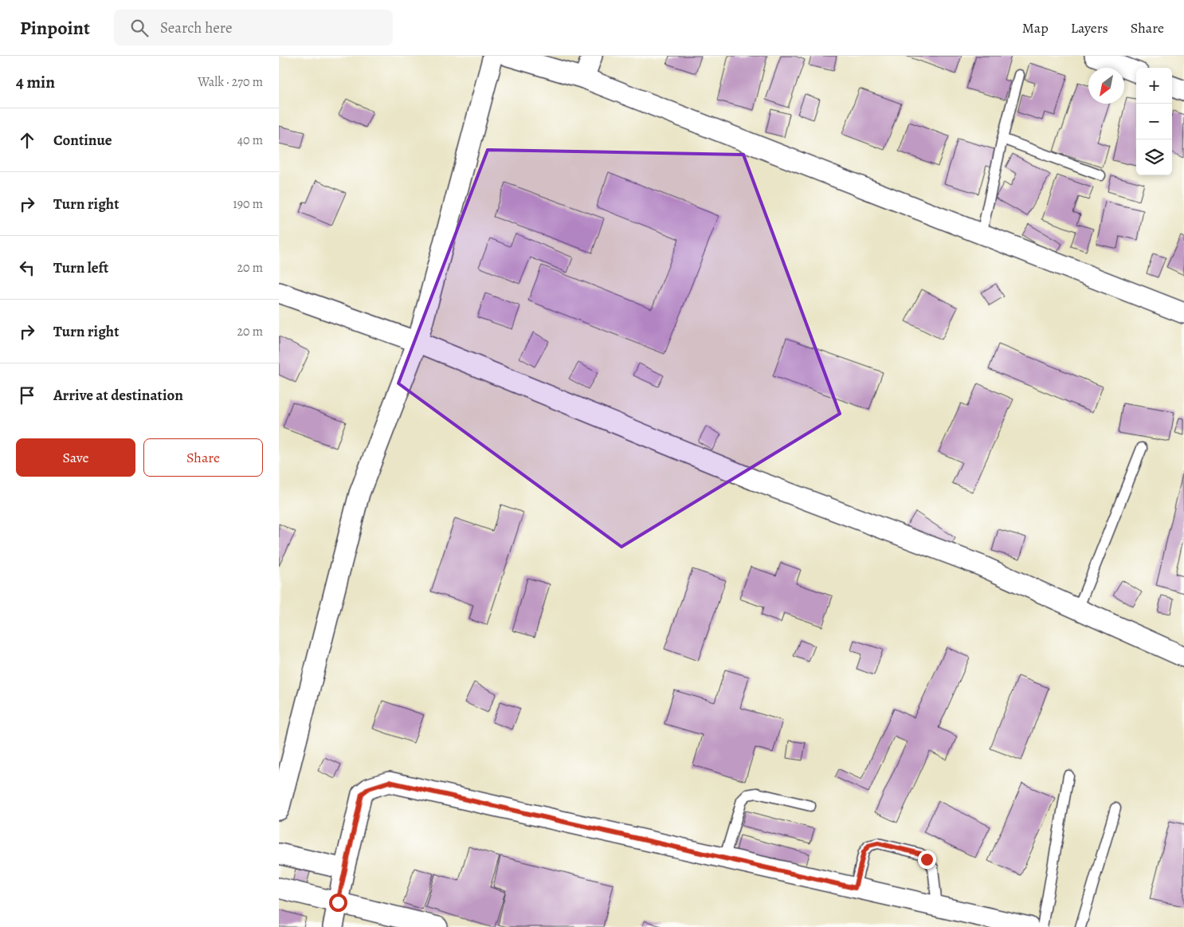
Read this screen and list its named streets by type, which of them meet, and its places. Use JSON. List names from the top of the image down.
{
  "north": "bottom left",
  "page": {
    "header": "Pinpoint",
    "search": "Search here",
    "nav": ["Map", "Layers", "Share"],
    "heading": ["4 min", "Walk · 270 m"],
    "map_buttons": ["+", "−"],
    "list": [
      ["Continue", "40 m"],
      ["Turn right", "190 m"],
      ["Turn left", "20 m"],
      ["Turn right", "20 m"],
      "Arrive at destination"
    ],
    "buttons": ["Save", "Share"]
  }
}
